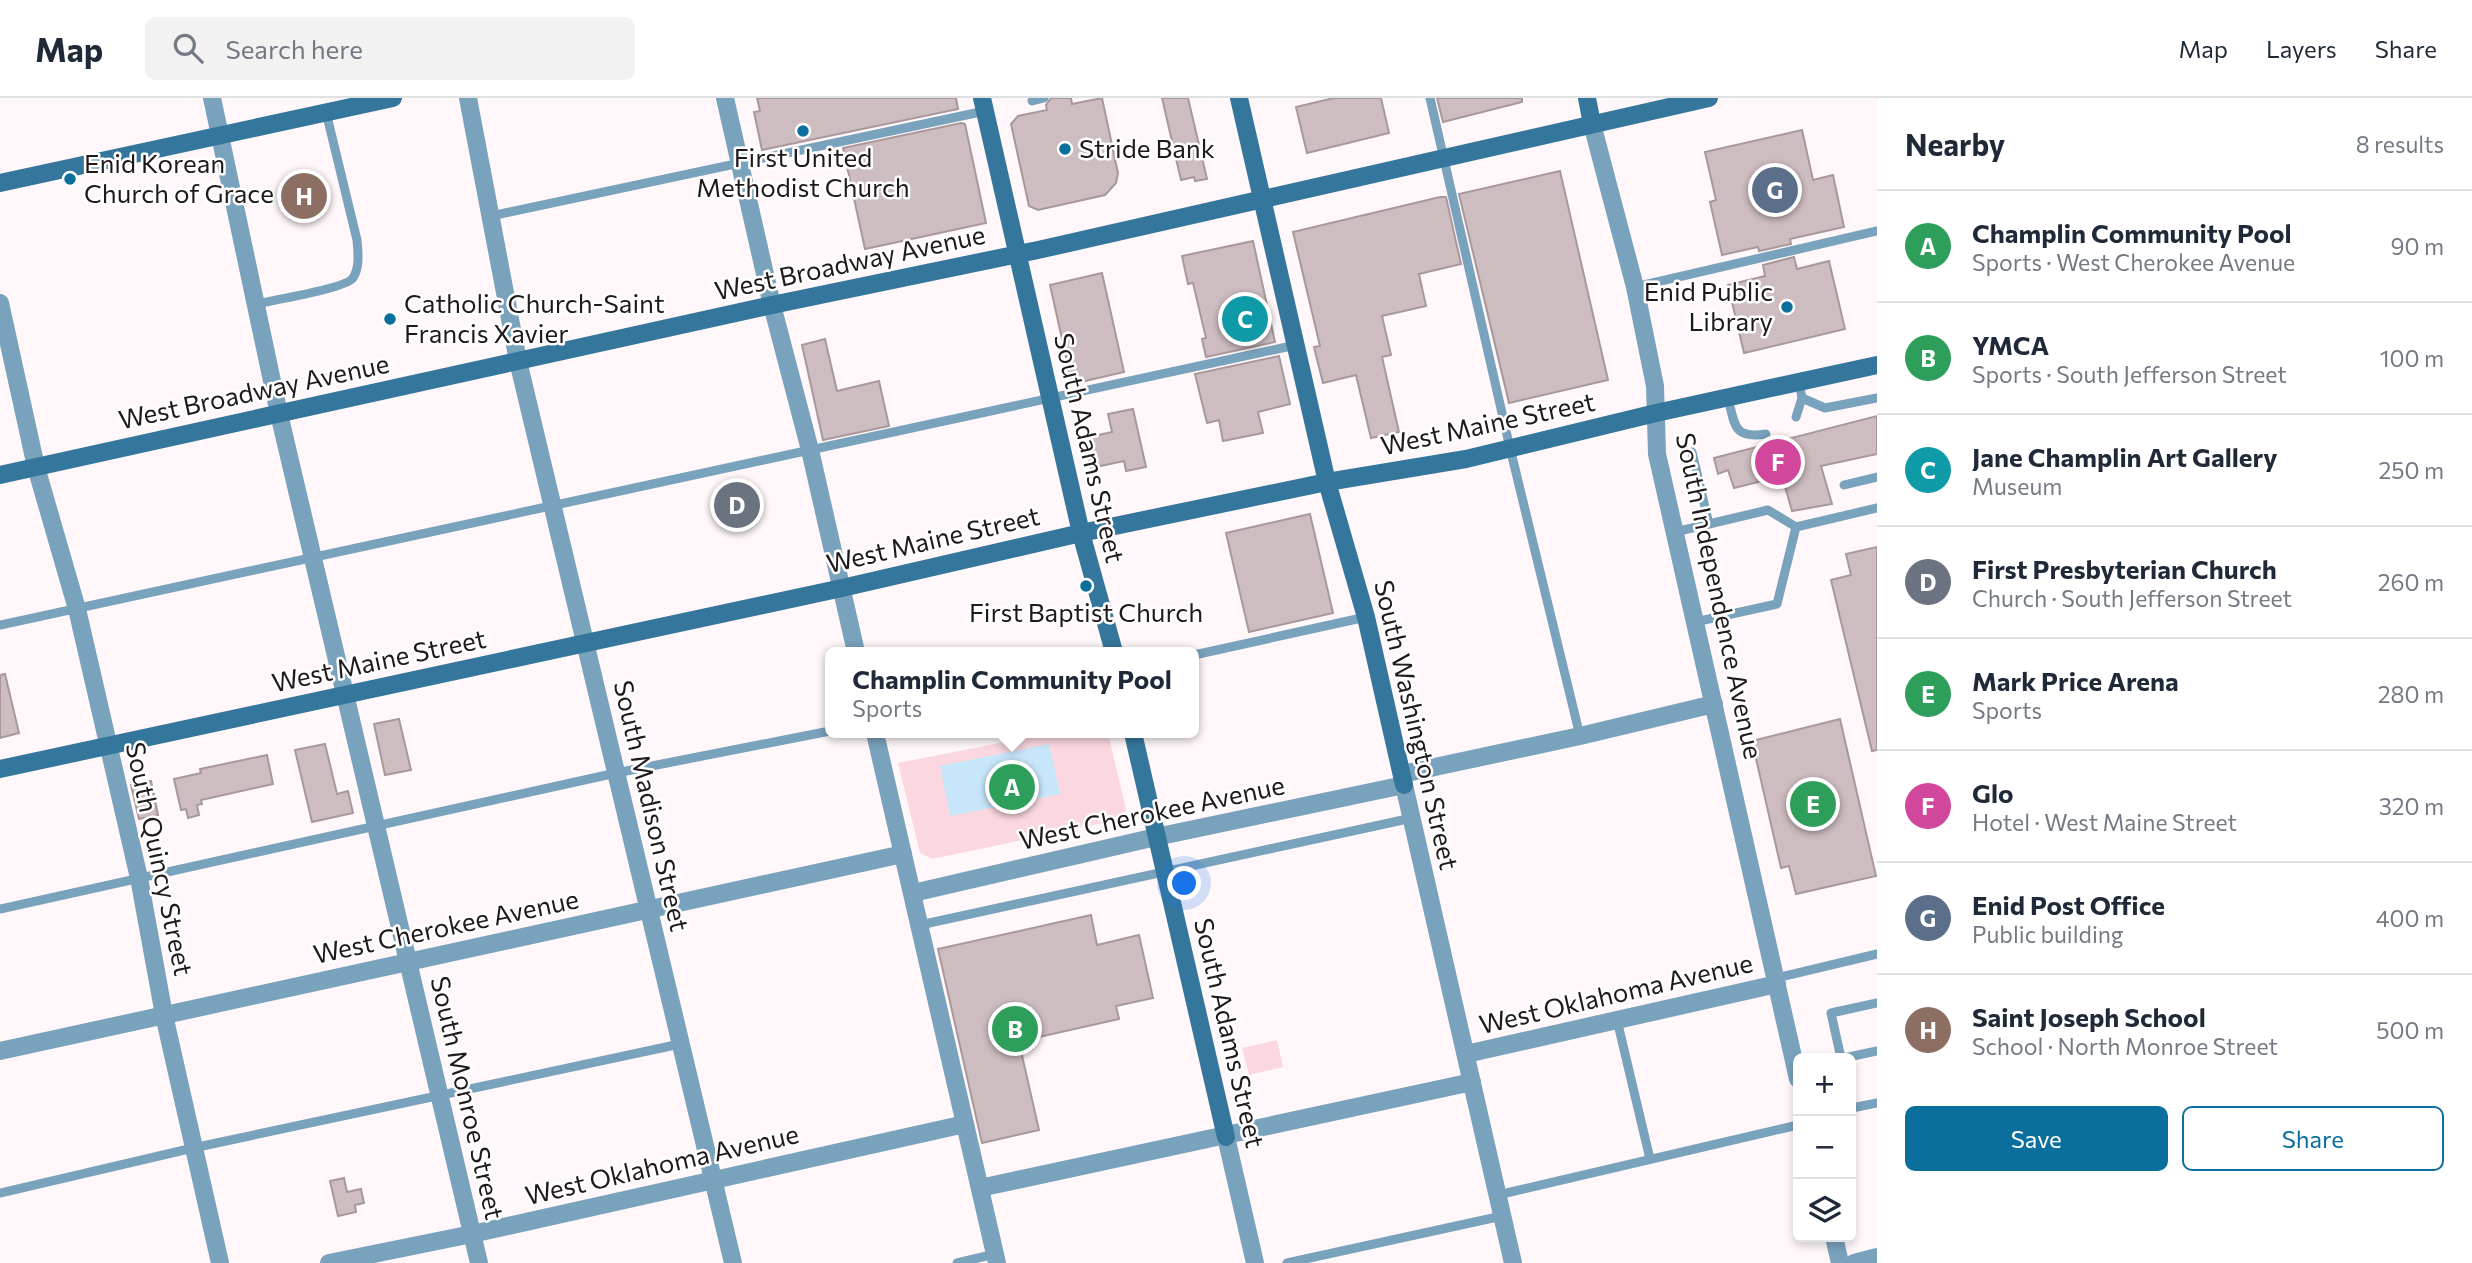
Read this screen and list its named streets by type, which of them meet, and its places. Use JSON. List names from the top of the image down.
{
  "streets": {
    "main road": [
      "West Broadway Avenue",
      "West Maine Street",
      "South Adams Street",
      "South Washington Street"
    ],
    "street": [
      "South Independence Avenue",
      "South Madison Street",
      "West Cherokee Avenue",
      "South Quincy Street",
      "West Oklahoma Avenue",
      "South Monroe Street"
    ]
  },
  "crossings": [
    ["West Broadway Avenue", "South Adams Street"],
    ["West Broadway Avenue", "South Independence Avenue"],
    ["West Broadway Avenue", "South Washington Street"],
    ["West Broadway Avenue", "South Madison Street"],
    ["West Broadway Avenue", "South Quincy Street"],
    ["West Broadway Avenue", "South Monroe Street"],
    ["West Maine Street", "South Adams Street"],
    ["West Maine Street", "South Independence Avenue"],
    ["West Maine Street", "South Washington Street"],
    ["West Maine Street", "South Madison Street"],
    ["West Maine Street", "South Quincy Street"],
    ["West Maine Street", "South Monroe Street"],
    ["South Adams Street", "West Cherokee Avenue"],
    ["South Independence Avenue", "West Cherokee Avenue"],
    ["South Independence Avenue", "West Oklahoma Avenue"],
    ["South Washington Street", "West Cherokee Avenue"],
    ["South Washington Street", "West Oklahoma Avenue"],
    ["South Madison Street", "West Cherokee Avenue"],
    ["South Madison Street", "West Oklahoma Avenue"],
    ["West Cherokee Avenue", "South Quincy Street"],
    ["West Cherokee Avenue", "South Monroe Street"],
    ["West Oklahoma Avenue", "South Monroe Street"]
  ],
  "places": [
    "First United Methodist Church",
    "Stride Bank",
    "Enid Korean Church of Grace",
    "Enid Public Library",
    "Catholic Church-Saint Francis Xavier",
    "First Baptist Church"
  ],
  "page": {
    "header": "Map",
    "search": "Search here",
    "nav": ["Map", "Layers", "Share"],
    "heading": ["Nearby", "8 results"],
    "pins": [
      "G",
      "H",
      "C",
      "F",
      "D",
      "A",
      "E",
      "B"
    ],
    "list": [
      {
        "mark": "A",
        "name": "Champlin Community Pool",
        "note": "Sports · West Cherokee Avenue",
        "value": "90 m"
      },
      {
        "mark": "B",
        "name": "YMCA",
        "note": "Sports · South Jefferson Street",
        "value": "100 m"
      },
      {
        "mark": "C",
        "name": "Jane Champlin Art Gallery",
        "note": "Museum",
        "value": "250 m"
      },
      {
        "mark": "D",
        "name": "First Presbyterian Church",
        "note": "Church · South Jefferson Street",
        "value": "260 m"
      },
      {
        "mark": "E",
        "name": "Mark Price Arena",
        "note": "Sports",
        "value": "280 m"
      },
      {
        "mark": "F",
        "name": "Glo",
        "note": "Hotel · West Maine Street",
        "value": "320 m"
      },
      {
        "mark": "G",
        "name": "Enid Post Office",
        "note": "Public building",
        "value": "400 m"
      },
      {
        "mark": "H",
        "name": "Saint Joseph School",
        "note": "School · North Monroe Street",
        "value": "500 m"
      }
    ],
    "popup": ["Champlin Community Pool", "Sports"],
    "map_buttons": ["+", "−"],
    "buttons": ["Save", "Share"]
  }
}
